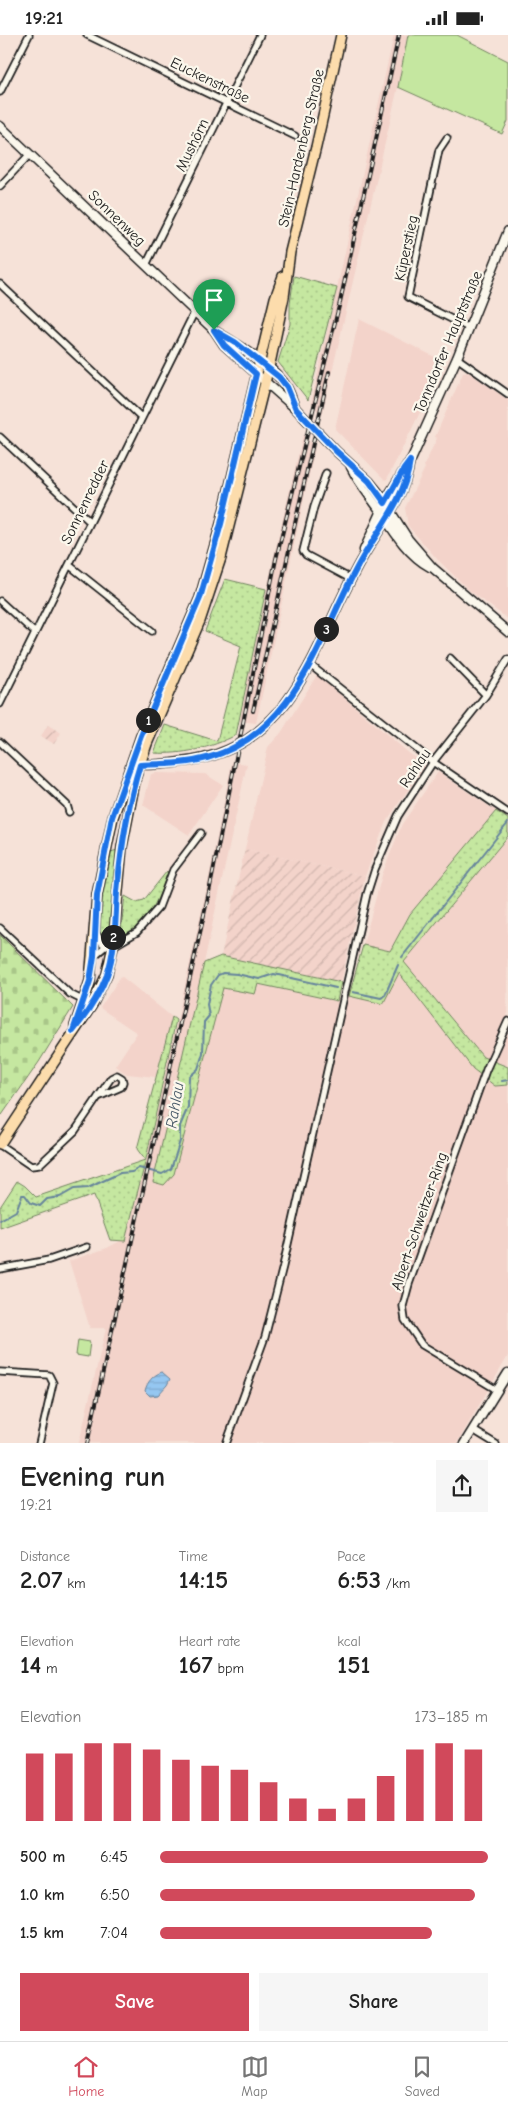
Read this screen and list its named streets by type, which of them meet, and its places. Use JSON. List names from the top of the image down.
{
  "streets": {
    "main road": ["Stein-Hardenberg-Straße", "Sonnenweg", "Tonndorfer Hauptstraße"],
    "street": [
      "Euckenstraße",
      "Mushörn",
      "Küperstieg",
      "Sonnenredder",
      "Rahlau",
      "Albert-Schweitzer-Ring"
    ]
  },
  "crossings": [
    ["Euckenstraße", "Mushörn"],
    ["Mushörn", "Sonnenweg"],
    ["Stein-Hardenberg-Straße", "Sonnenweg"],
    ["Stein-Hardenberg-Straße", "Tonndorfer Hauptstraße"],
    ["Sonnenweg", "Tonndorfer Hauptstraße"],
    ["Sonnenweg", "Sonnenredder"],
    ["Küperstieg", "Tonndorfer Hauptstraße"]
  ],
  "water": ["Rahlau"],
  "page": {
    "status": "19:21",
    "pins": ["3", "1", "2"],
    "heading": ["Evening run", "19:21"],
    "stats": [
      ["Distance", "2.07 km"],
      ["Time", "14:15"],
      ["Pace", "6:53 /km"],
      ["Elevation", "14 m"],
      ["Heart rate", "167 bpm"],
      ["kcal", "151"]
    ],
    "chart": ["Elevation", "173–185 m"],
    "list": [
      {
        "name": "500 m",
        "note": "6:45"
      },
      {
        "name": "1.0 km",
        "note": "6:50"
      },
      {
        "name": "1.5 km",
        "note": "7:04"
      }
    ],
    "buttons": ["Save", "Share"],
    "tabs": ["Home", "Map", "Saved"]
  }
}
